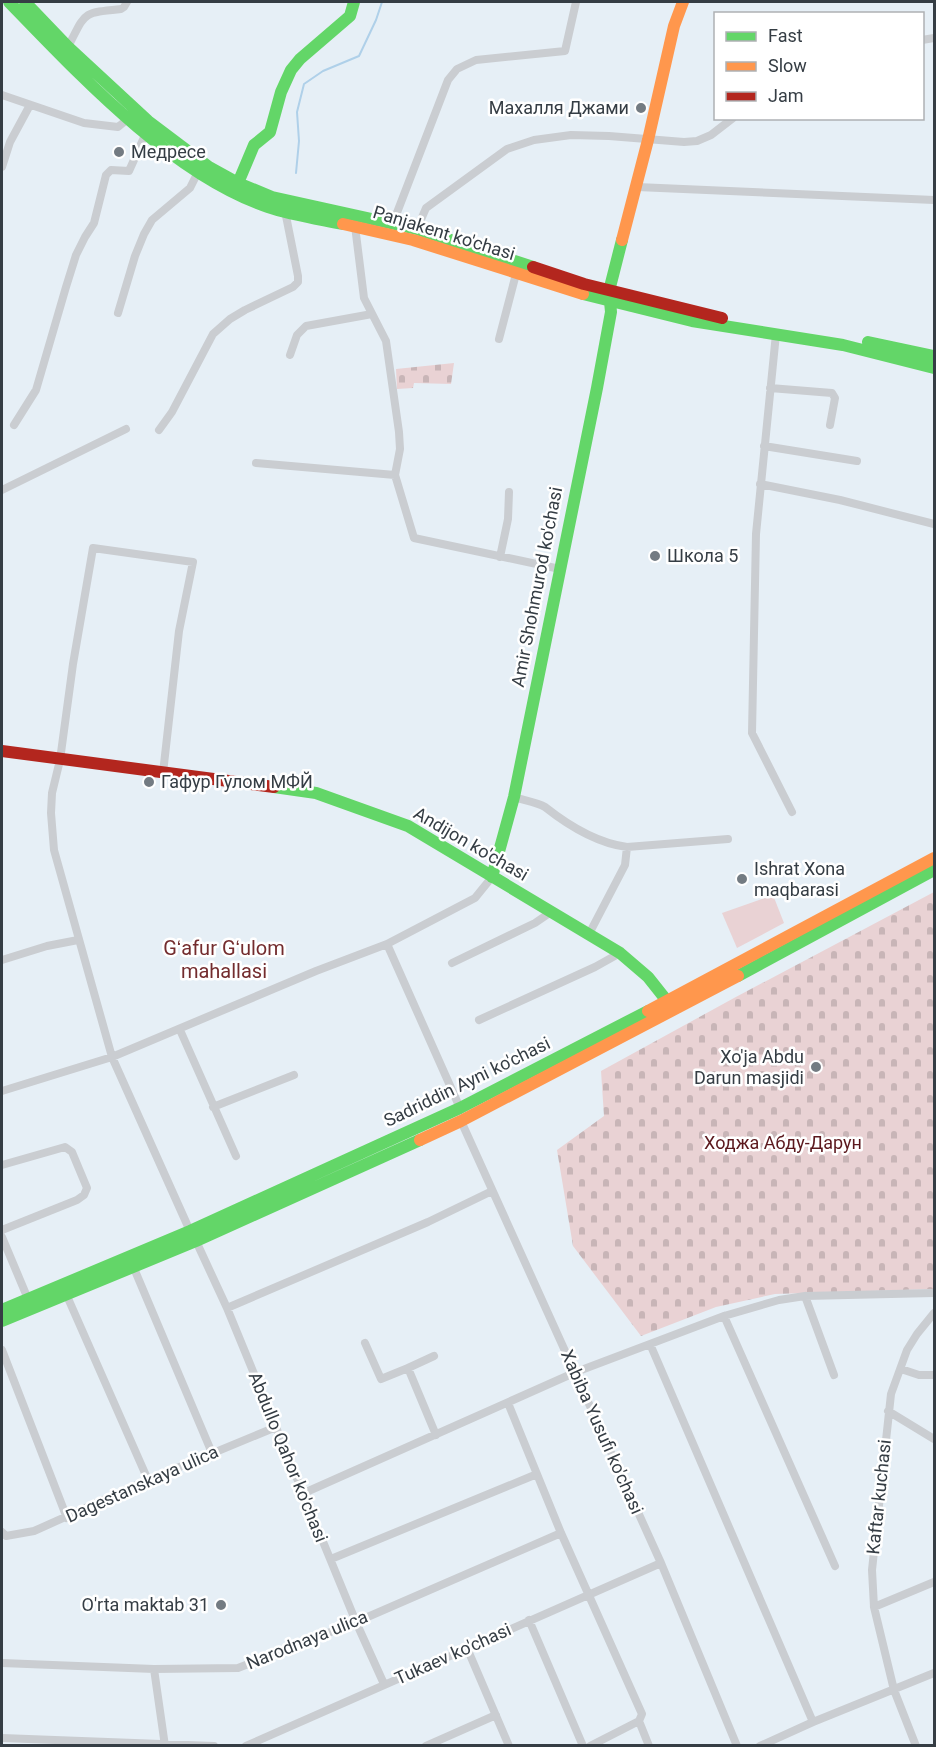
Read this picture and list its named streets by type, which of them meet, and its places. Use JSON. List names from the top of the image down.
{
  "streets": {
    "main road": [
      "Panjakent ko'chasi",
      "Amir Shohmurod ko'chasi",
      "Andijon ko'chasi",
      "Sadriddin Ayni ko'chasi"
    ],
    "street": [
      "Xabiba Yusufi ko'chasi",
      "Abdullo Qahor ko'chasi",
      "Dagestanskaya ulica",
      "Kaftar kuchasi",
      "Narodnaya ulica",
      "Tukaev ko'chasi"
    ]
  },
  "crossings": [
    ["Panjakent ko'chasi", "Amir Shohmurod ko'chasi"],
    ["Amir Shohmurod ko'chasi", "Andijon ko'chasi"],
    ["Andijon ko'chasi", "Sadriddin Ayni ko'chasi"],
    ["Andijon ko'chasi", "Abdullo Qahor ko'chasi"],
    ["Sadriddin Ayni ko'chasi", "Xabiba Yusufi ko'chasi"],
    ["Sadriddin Ayni ko'chasi", "Abdullo Qahor ko'chasi"],
    ["Xabiba Yusufi ko'chasi", "Tukaev ko'chasi"],
    ["Abdullo Qahor ko'chasi", "Dagestanskaya ulica"],
    ["Abdullo Qahor ko'chasi", "Narodnaya ulica"],
    ["Abdullo Qahor ko'chasi", "Tukaev ko'chasi"]
  ],
  "districts": ["Gʻafur Gʻulom mahallasi"],
  "parks": ["Ходжа Абду-Дарун"],
  "places": [
    "Махалля Джами",
    "Медресе",
    "Школа 5",
    "Гафур Гулом МФЙ",
    "Ishrat Хоnа mаqbаrasi",
    "Xo'ja Abdu Darun masjidi",
    "O'rta maktab 31"
  ],
  "legend": ["Fast", "Slow", "Jam"]
}
